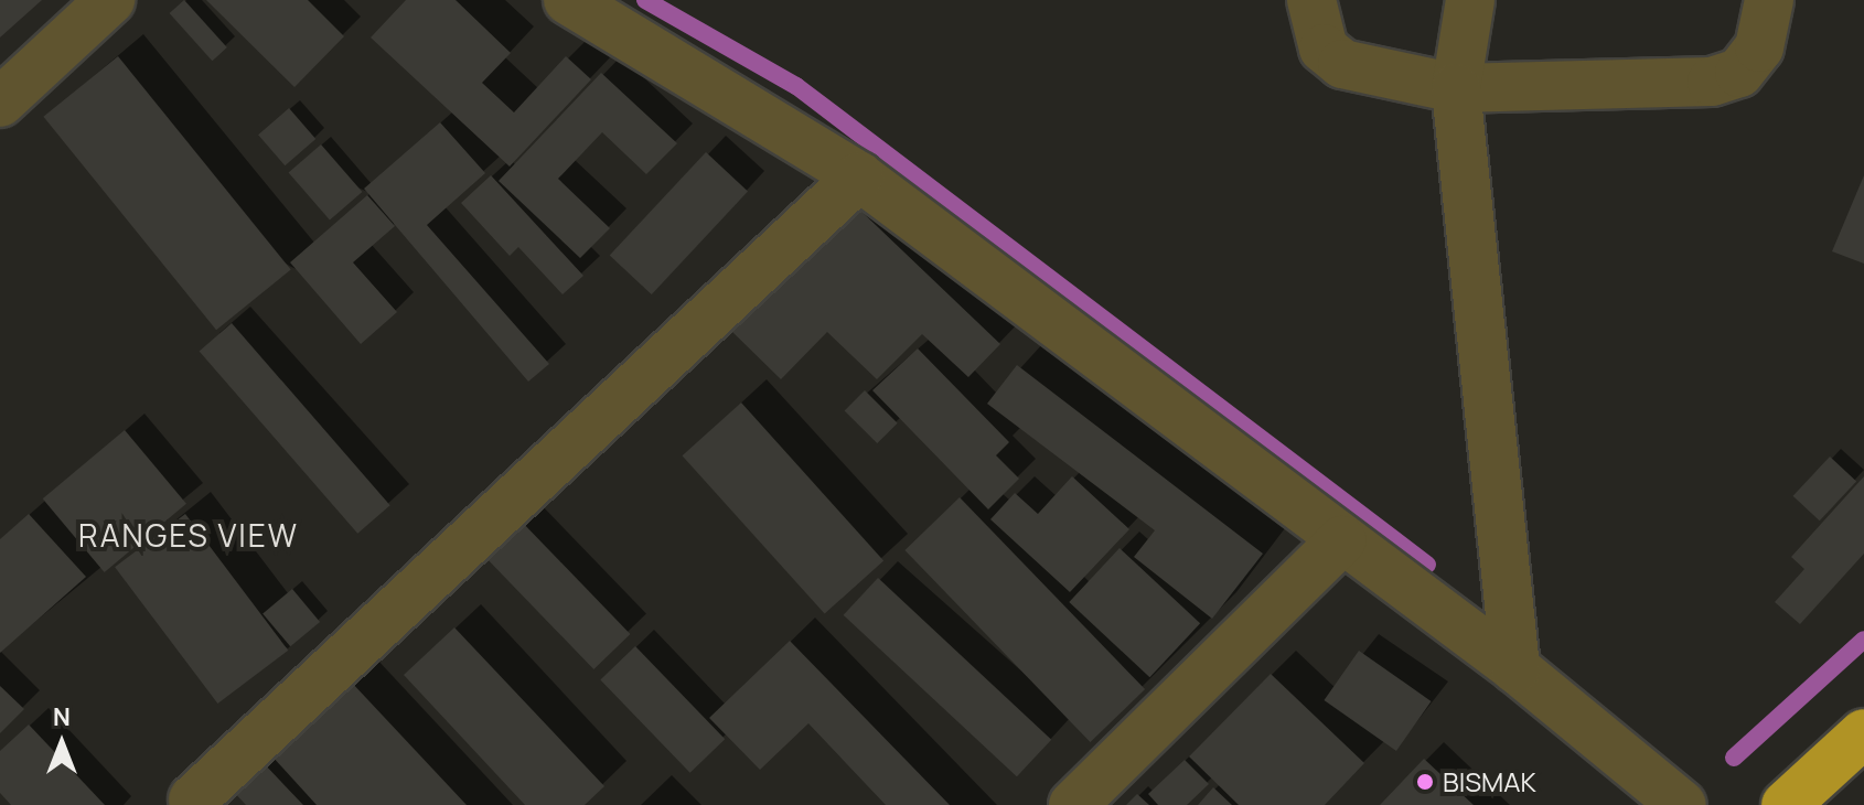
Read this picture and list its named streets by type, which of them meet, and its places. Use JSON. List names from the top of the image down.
{
  "districts": ["RANGES VIEW"],
  "places": ["BISMAK"],
  "north": "top"
}
